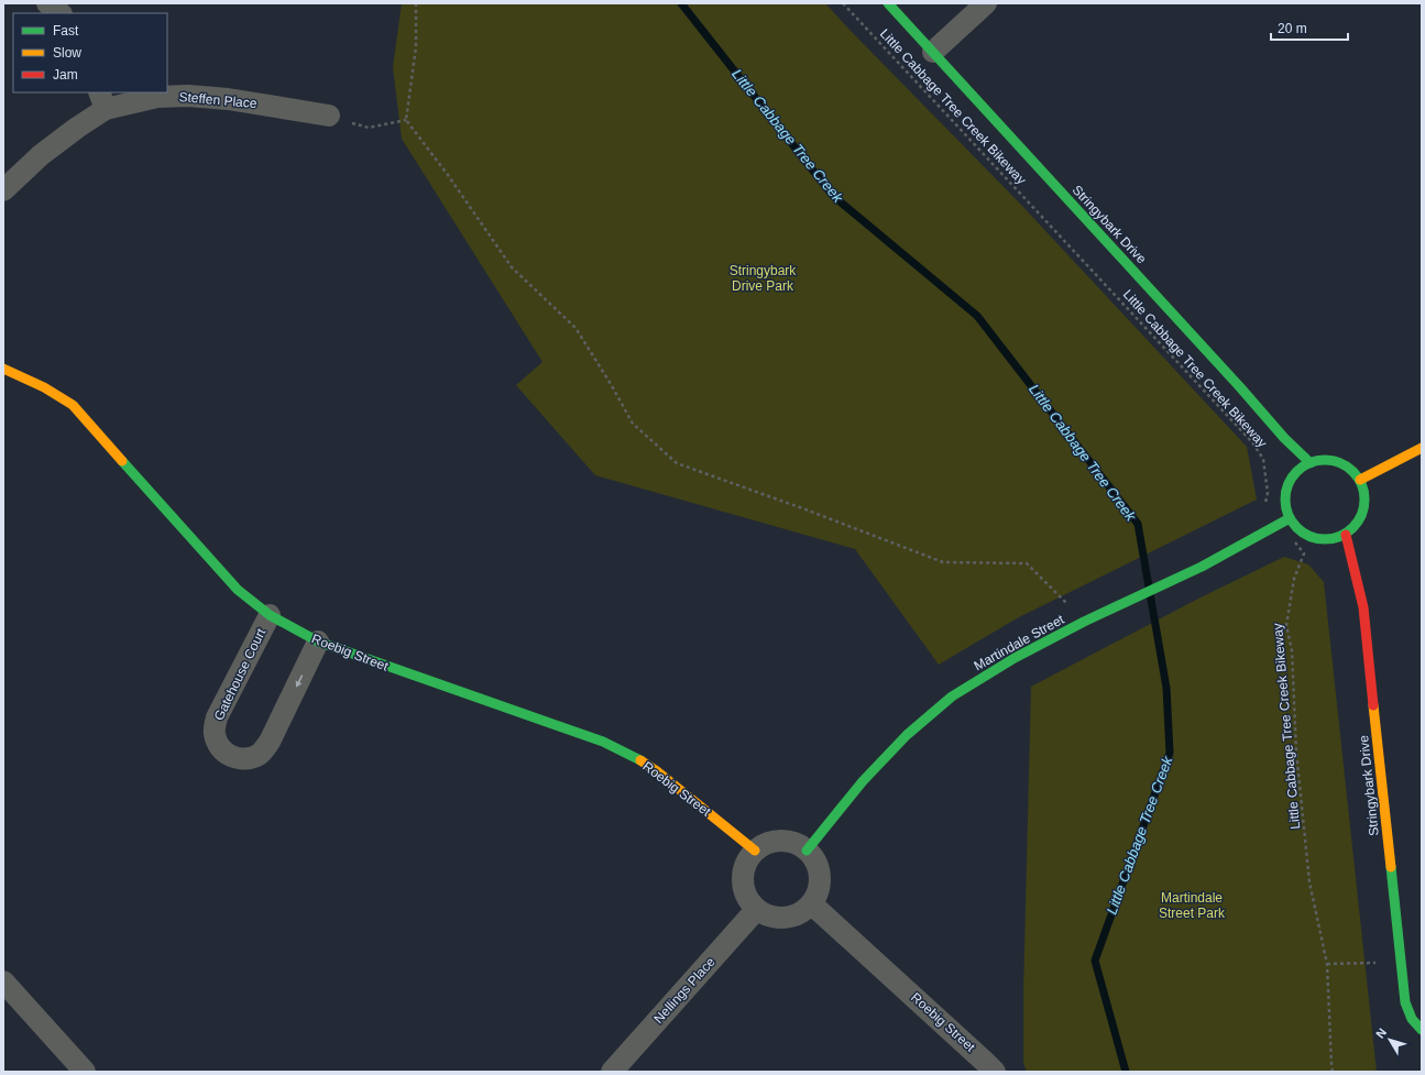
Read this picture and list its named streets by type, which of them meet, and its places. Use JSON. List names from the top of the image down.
{
  "streets": {
    "street": [
      "Steffen Place",
      "Stringybark Drive",
      "Martindale Street",
      "Roebig Street",
      "Gatehouse Court",
      "Nellings Place"
    ],
    "path": ["Little Cabbage Tree Creek Bikeway"]
  },
  "crossings": [
    ["Little Cabbage Tree Creek Bikeway", "Martindale Street"],
    ["Stringybark Drive", "Martindale Street"],
    ["Martindale Street", "Roebig Street"],
    ["Martindale Street", "Nellings Place"],
    ["Roebig Street", "Gatehouse Court"],
    ["Roebig Street", "Nellings Place"]
  ],
  "water": ["Little Cabbage Tree Creek"],
  "parks": ["Stringybark Drive Park", "Martindale Street Park"],
  "legend": ["Fast", "Slow", "Jam"],
  "scale_bar": "20 m",
  "north": "top left"
}
